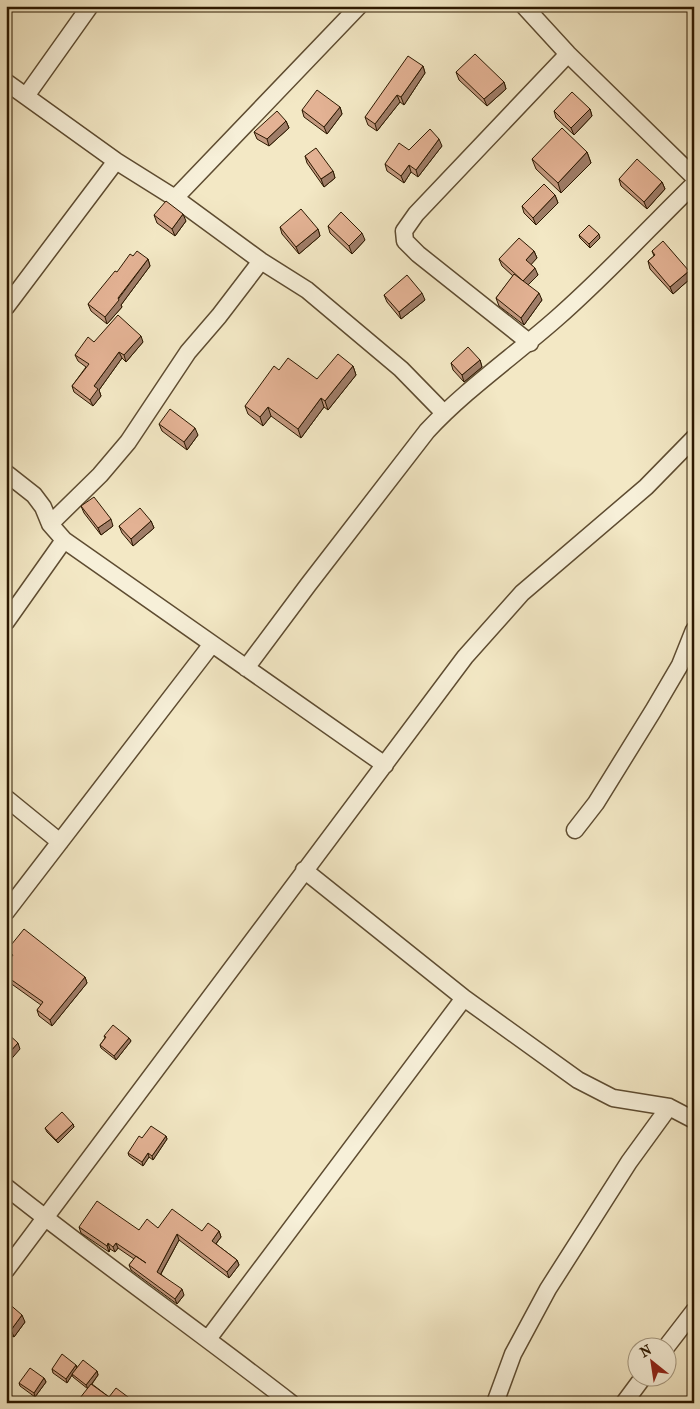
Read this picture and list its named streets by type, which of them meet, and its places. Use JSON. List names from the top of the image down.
{
  "north": "top left"
}
